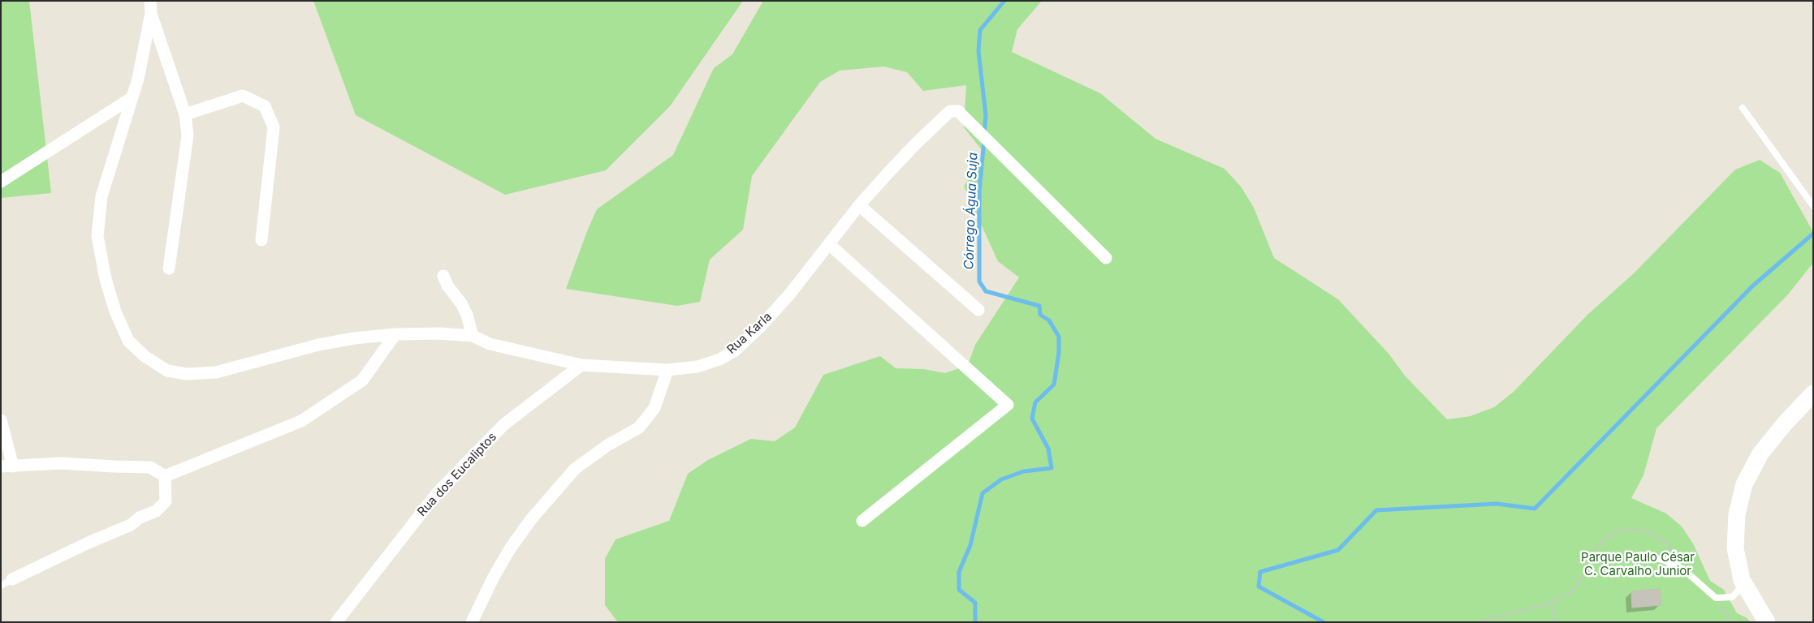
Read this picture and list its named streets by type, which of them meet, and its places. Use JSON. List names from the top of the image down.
{
  "streets": {
    "street": ["Rua Karla", "Rua dos Eucaliptos"]
  },
  "crossings": [
    ["Rua Karla", "Rua dos Eucaliptos"]
  ],
  "water": ["Córrego Água Suja"],
  "parks": ["Parque Paulo César C. Carvalho Junior"]
}
